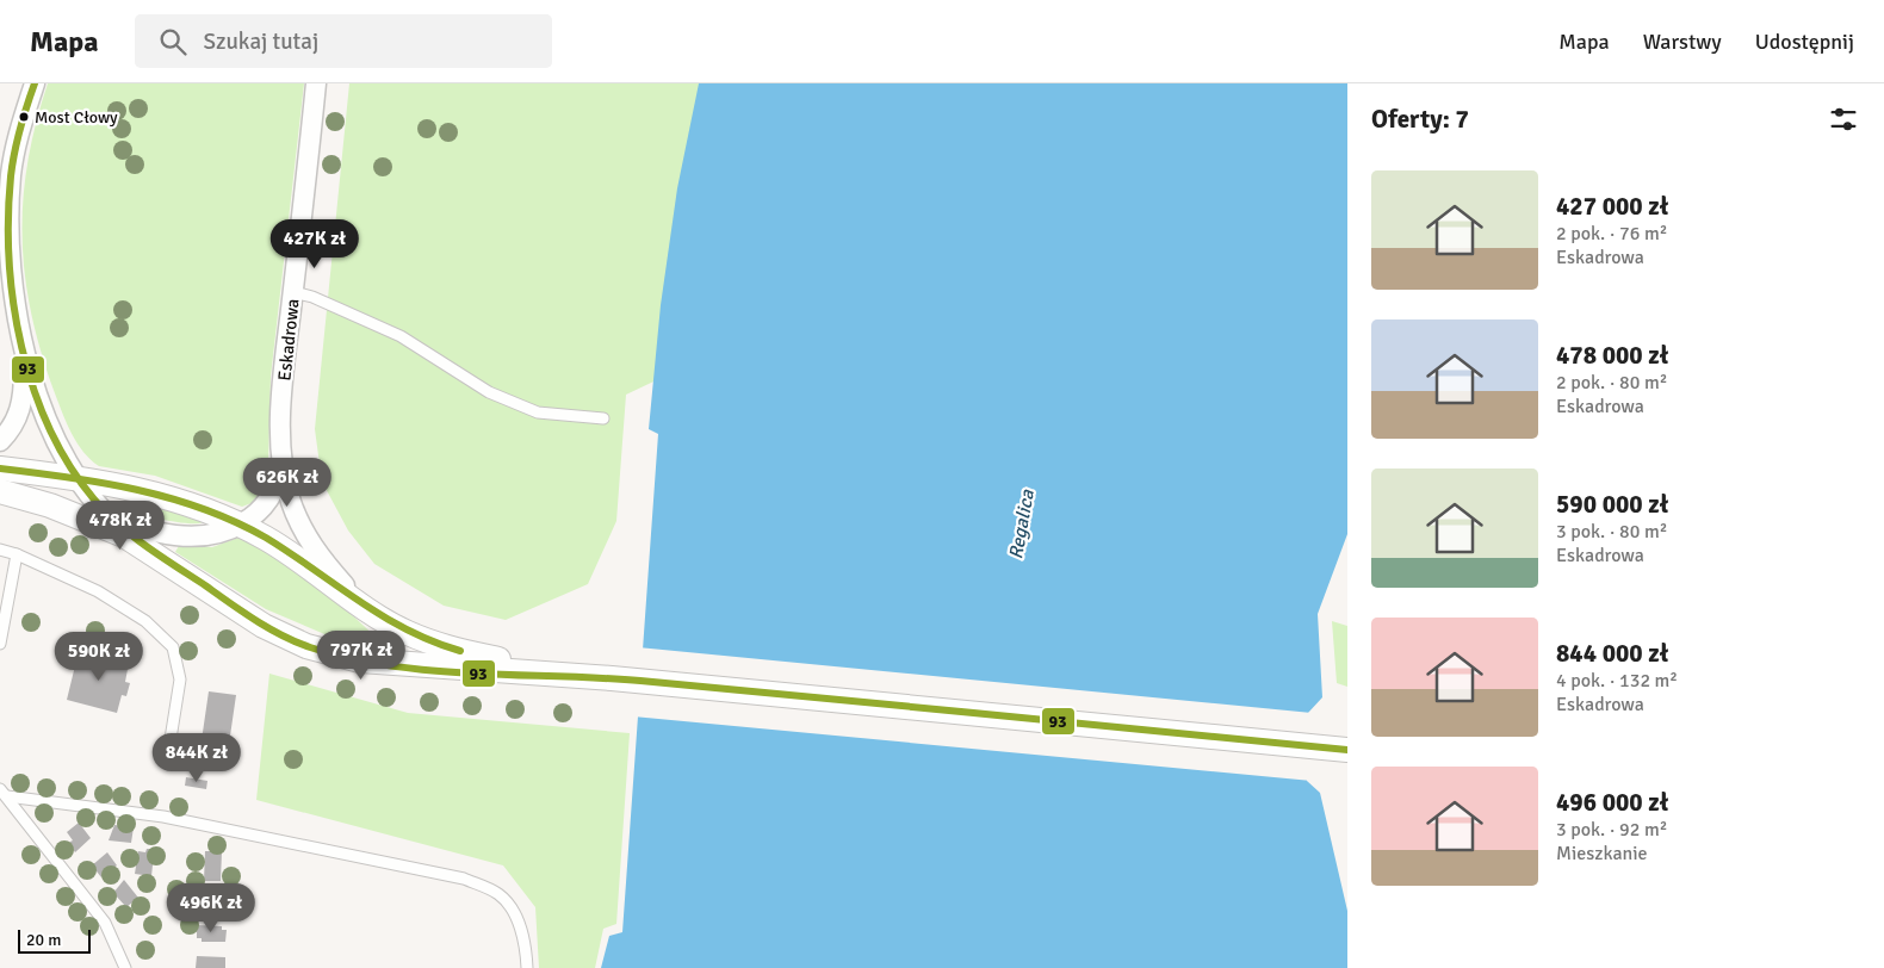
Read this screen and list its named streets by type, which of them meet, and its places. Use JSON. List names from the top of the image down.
{
  "streets": {
    "street": ["Eskadrowa"]
  },
  "water": ["Regalica"],
  "places": ["Most Cłowy"],
  "lines": ["transit line 93"],
  "scale_bar": "20 m",
  "page": {
    "header": "Mapa",
    "search": "Szukaj tutaj",
    "nav": ["Mapa", "Warstwy", "Udostępnij"],
    "heading": "Oferty: 7",
    "list": [
      {
        "name": "427 000 zł",
        "note": "2 pok. · 76 m² · Eskadrowa"
      },
      {
        "name": "478 000 zł",
        "note": "2 pok. · 80 m² · Eskadrowa"
      },
      {
        "name": "590 000 zł",
        "note": "3 pok. · 80 m² · Eskadrowa"
      },
      {
        "name": "844 000 zł",
        "note": "4 pok. · 132 m² · Eskadrowa"
      },
      {
        "name": "496 000 zł",
        "note": "3 pok. · 92 m² · Mieszkanie"
      }
    ],
    "price": [
      "427K zł",
      "626K zł",
      "478K zł",
      "797K zł",
      "590K zł",
      "844K zł",
      "496K zł"
    ],
    "scale": "20 m"
  }
}
